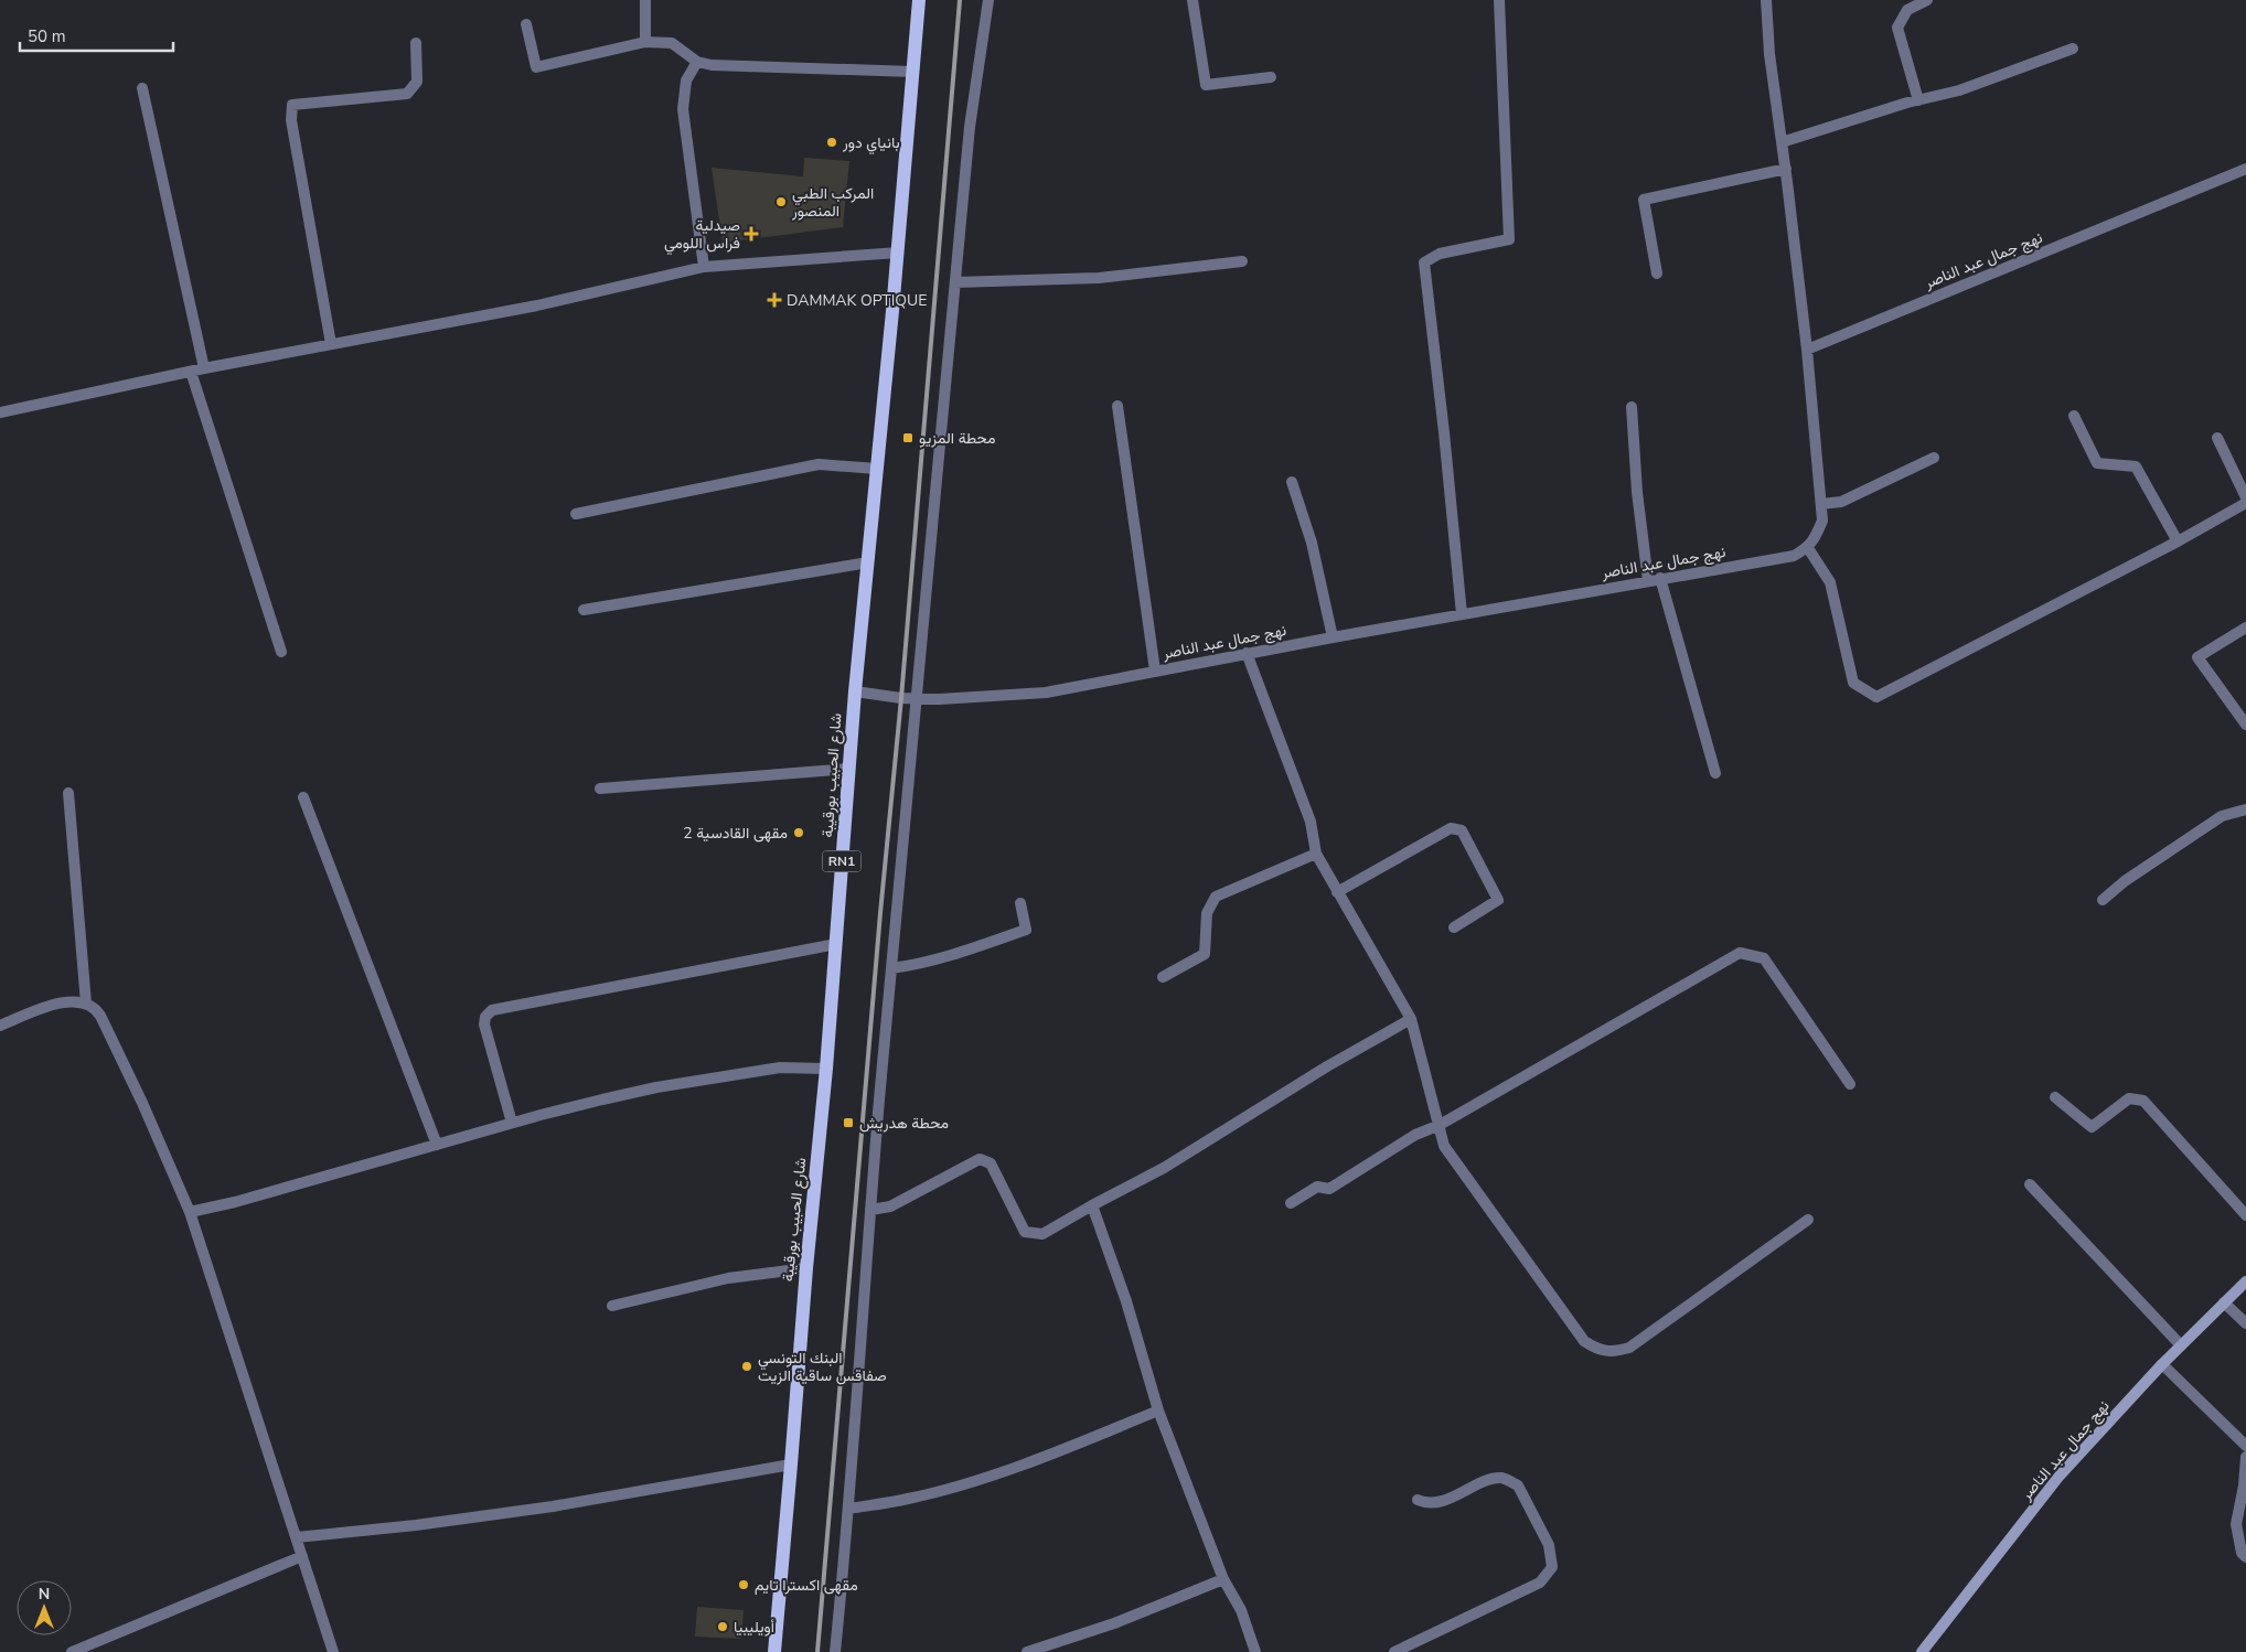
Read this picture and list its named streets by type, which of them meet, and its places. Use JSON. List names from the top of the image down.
{
  "streets": {
    "main road": ["شارع الحبيب بورقيبة", "RN1"],
    "street": ["نهج جمال عبد الناصر"]
  },
  "crossings": [
    ["نهج جمال عبد الناصر", "شارع الحبيب بورقيبة"]
  ],
  "places": {
    "other": [
      "بانياي دور",
      "المركب الطبي المنصور",
      "مقهى القادسية 2",
      "البنك التونسي صفاقس ساقية الزيت",
      "مقهى اكسترا تايم",
      "أويليبيا"
    ],
    "health": ["صيدلية فراس اللومي", "DAMMAK OPTIQUE"],
    "transit": ["محطة المزيو", "محطة هدريش"]
  },
  "scale_bar": "50 m",
  "north": "top"
}
